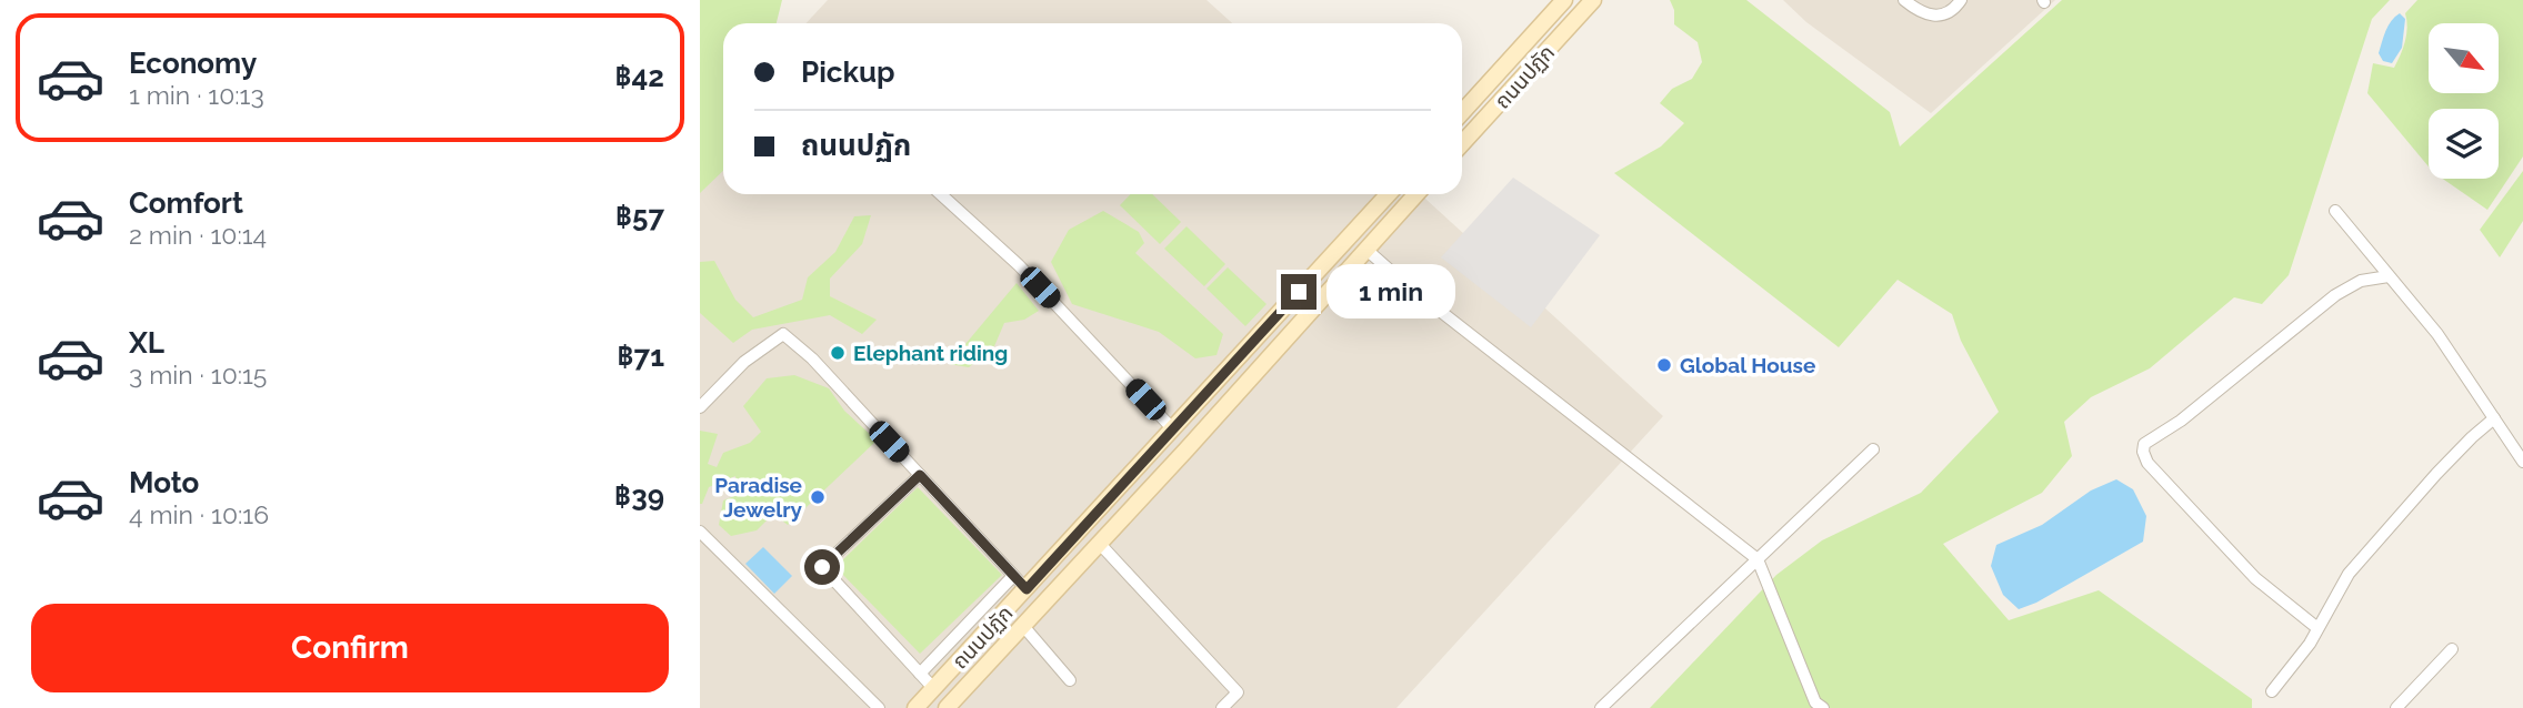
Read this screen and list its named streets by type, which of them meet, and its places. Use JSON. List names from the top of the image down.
{
  "streets": {
    "main road": ["ถนนปฏัก"]
  },
  "places": ["Elephant riding", "Global House", "Paradise Jewelry"],
  "north": "bottom right",
  "page": {
    "list": [
      {
        "name": "Economy",
        "note": "1 min · 10:13",
        "value": "฿42"
      },
      {
        "name": "Comfort",
        "note": "2 min · 10:14",
        "value": "฿57"
      },
      {
        "name": "XL",
        "note": "3 min · 10:15",
        "value": "฿71"
      },
      {
        "name": "Moto",
        "note": "4 min · 10:16",
        "value": "฿39"
      }
    ],
    "banner": ["Pickup", "ถนนปฏัก"],
    "bubble": "1 min",
    "buttons": "Confirm"
  }
}
